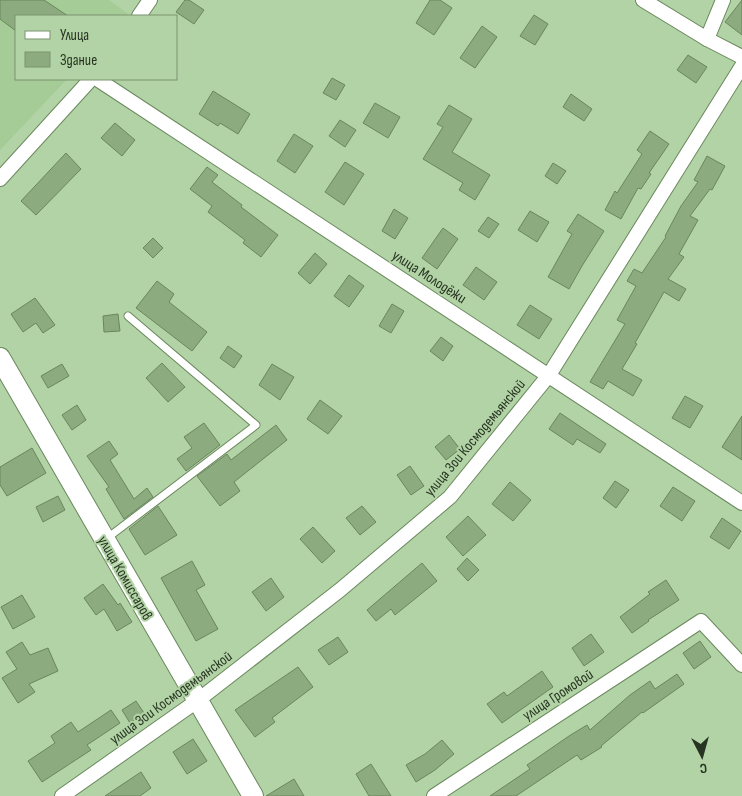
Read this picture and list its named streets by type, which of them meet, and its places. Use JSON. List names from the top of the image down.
{
  "streets": {
    "main road": ["улица Комиссаров"],
    "street": ["улица Молодёжи", "улица Зои Космодемьянской", "улица Громовой"]
  },
  "crossings": [
    ["улица Молодёжи", "улица Зои Космодемьянской"],
    ["улица Зои Космодемьянской", "улица Комиссаров"]
  ],
  "legend": ["Улица", "Здание"],
  "north": "bottom"
}
